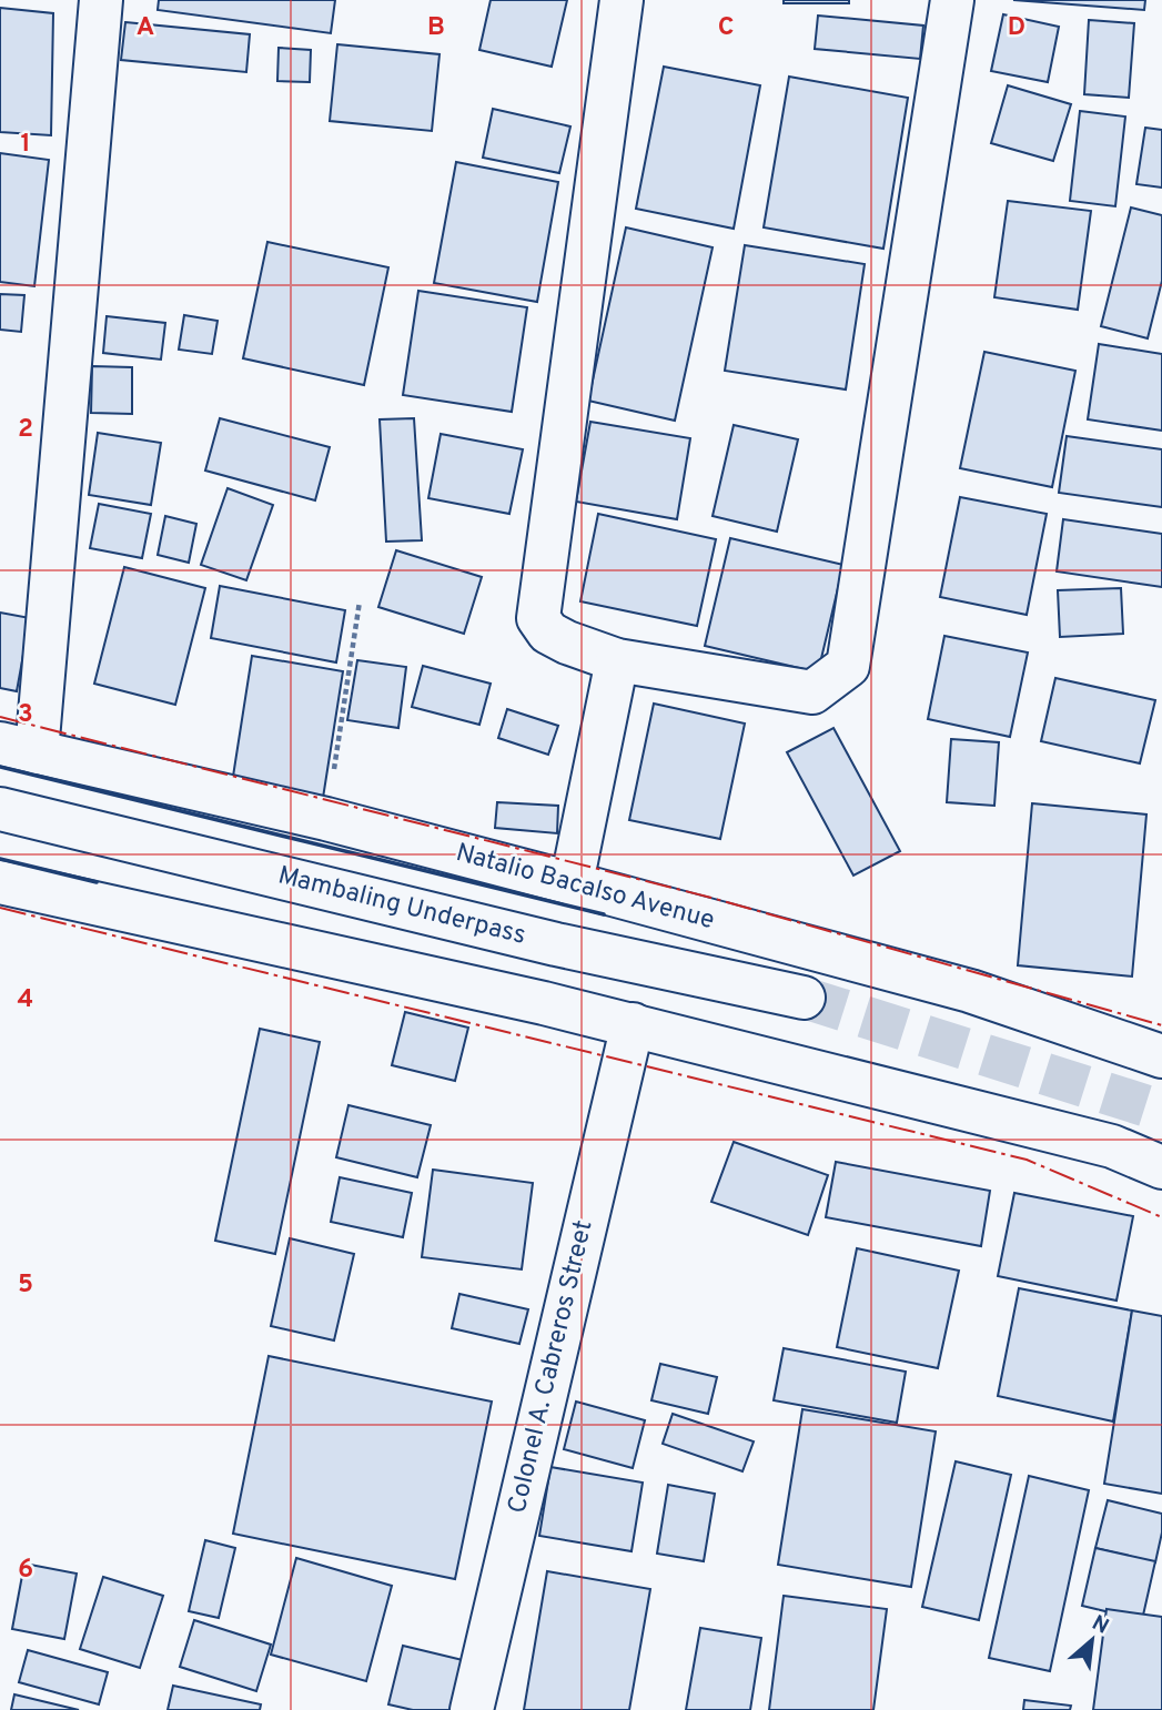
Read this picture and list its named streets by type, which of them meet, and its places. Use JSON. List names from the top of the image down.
{
  "streets": {
    "street": ["Natalio Bacalso Avenue", "Mambaling Underpass", "Colonel A. Cabreros Street"]
  },
  "north": "top right",
  "grid": {
    "columns": [
      "A",
      "B",
      "C",
      "D"
    ],
    "rows": [
      "1",
      "2",
      "3",
      "4",
      "5",
      "6"
    ]
  }
}
